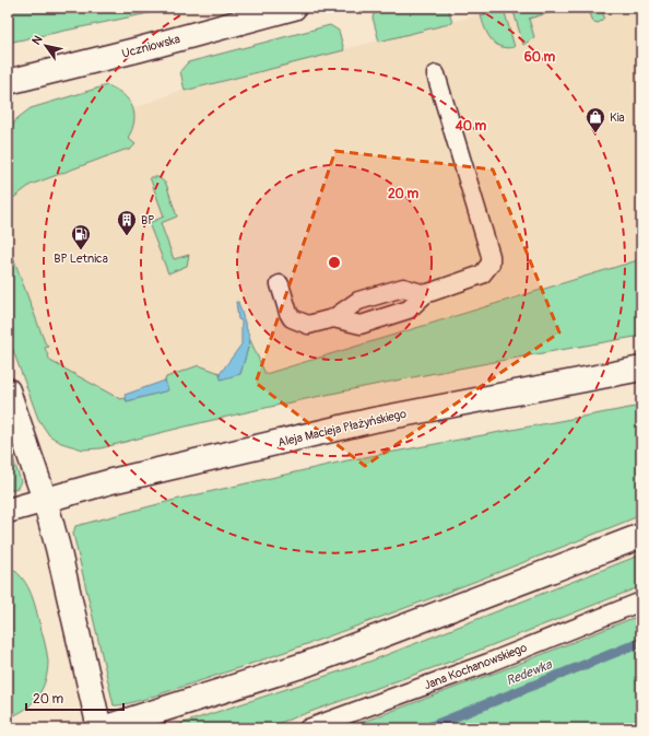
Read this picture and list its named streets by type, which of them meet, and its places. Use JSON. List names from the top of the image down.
{
  "streets": {
    "main road": ["Uczniowska", "Aleja Macieja Płażyńskiego"],
    "lane": ["Jana Kochanowskiego"]
  },
  "water": ["Redewka"],
  "places": {
    "shop": ["Kia"],
    "building": ["BP"],
    "fuel station": ["BP Letnica"]
  },
  "scale_bar": "20 m",
  "north": "top left",
  "rings": ["60 m", "40 m", "20 m"]
}
